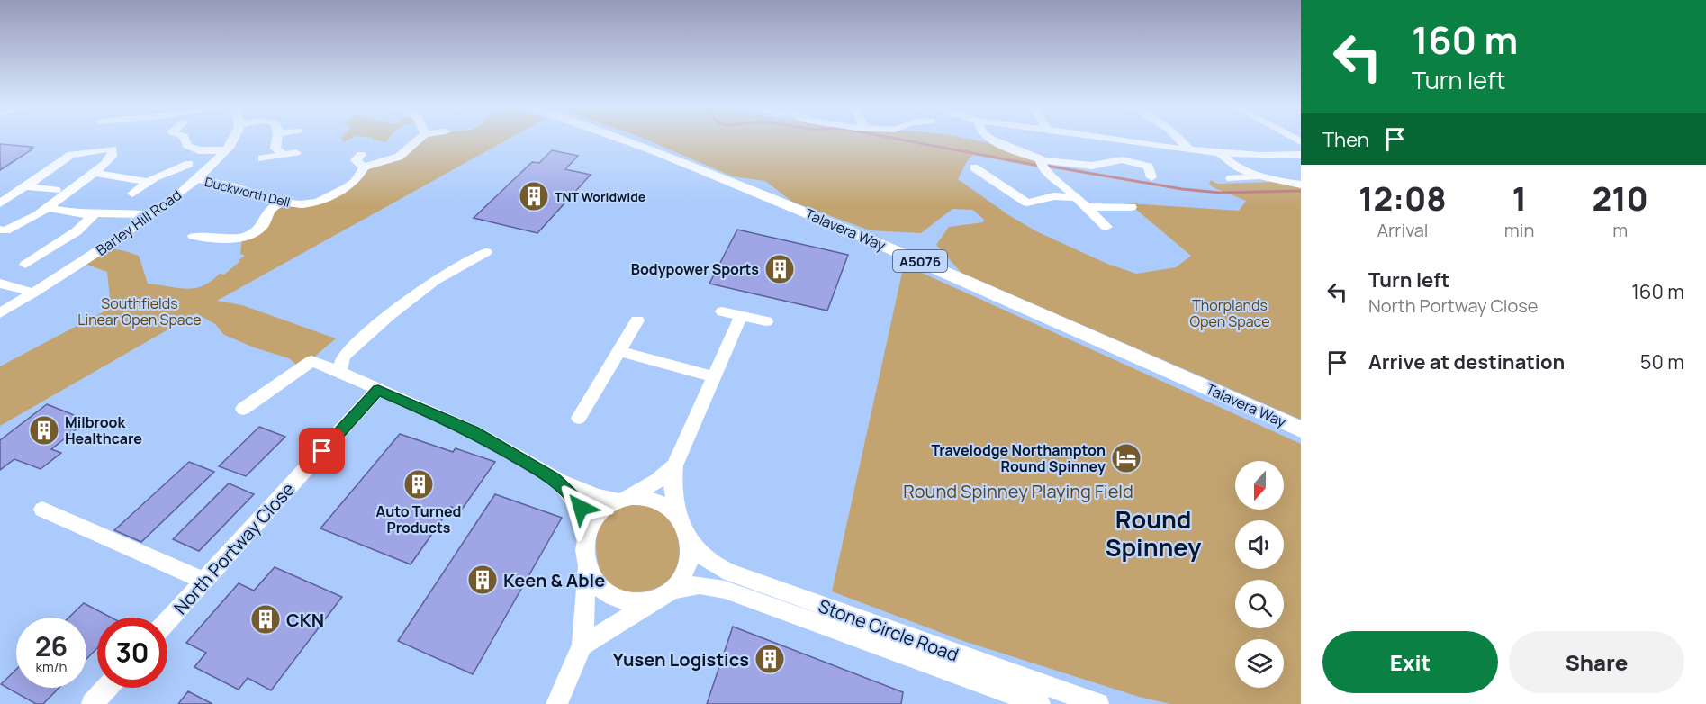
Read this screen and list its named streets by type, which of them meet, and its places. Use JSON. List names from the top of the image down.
{
  "streets": {
    "main road": ["Talavera Way", "A5076"],
    "street": [
      "Duckworth Dell",
      "Barley Hill Road",
      "North Portway Close",
      "Stone Circle Road"
    ]
  },
  "crossings": [
    ["Duckworth Dell", "Barley Hill Road"]
  ],
  "districts": ["Round Spinney"],
  "parks": ["Southfields Linear Open Space", "Thorplands Open Space", "Round Spinney Playing Field"],
  "places": {
    "building": [
      "TNT Worldwide",
      "Bodypower Sports",
      "Milbrook Healthcare",
      "Auto Turned Products",
      "Keen & Able",
      "CKN",
      "Yusen Logistics"
    ],
    "hotel": ["Travelodge Northampton Round Spinney"]
  },
  "north": "bottom",
  "page": {
    "turn": ["160 m", "Turn left"],
    "then": "Then",
    "eta": [
      "12:08",
      "Arrival",
      "1",
      "min",
      "210",
      "m"
    ],
    "list": [
      {
        "name": "Turn left",
        "note": "North Portway Close",
        "value": "160 m"
      },
      {
        "name": "Arrive at destination",
        "value": "50 m"
      }
    ],
    "speed": "26 km/h",
    "limit": "30",
    "buttons": ["Exit", "Share"]
  }
}
